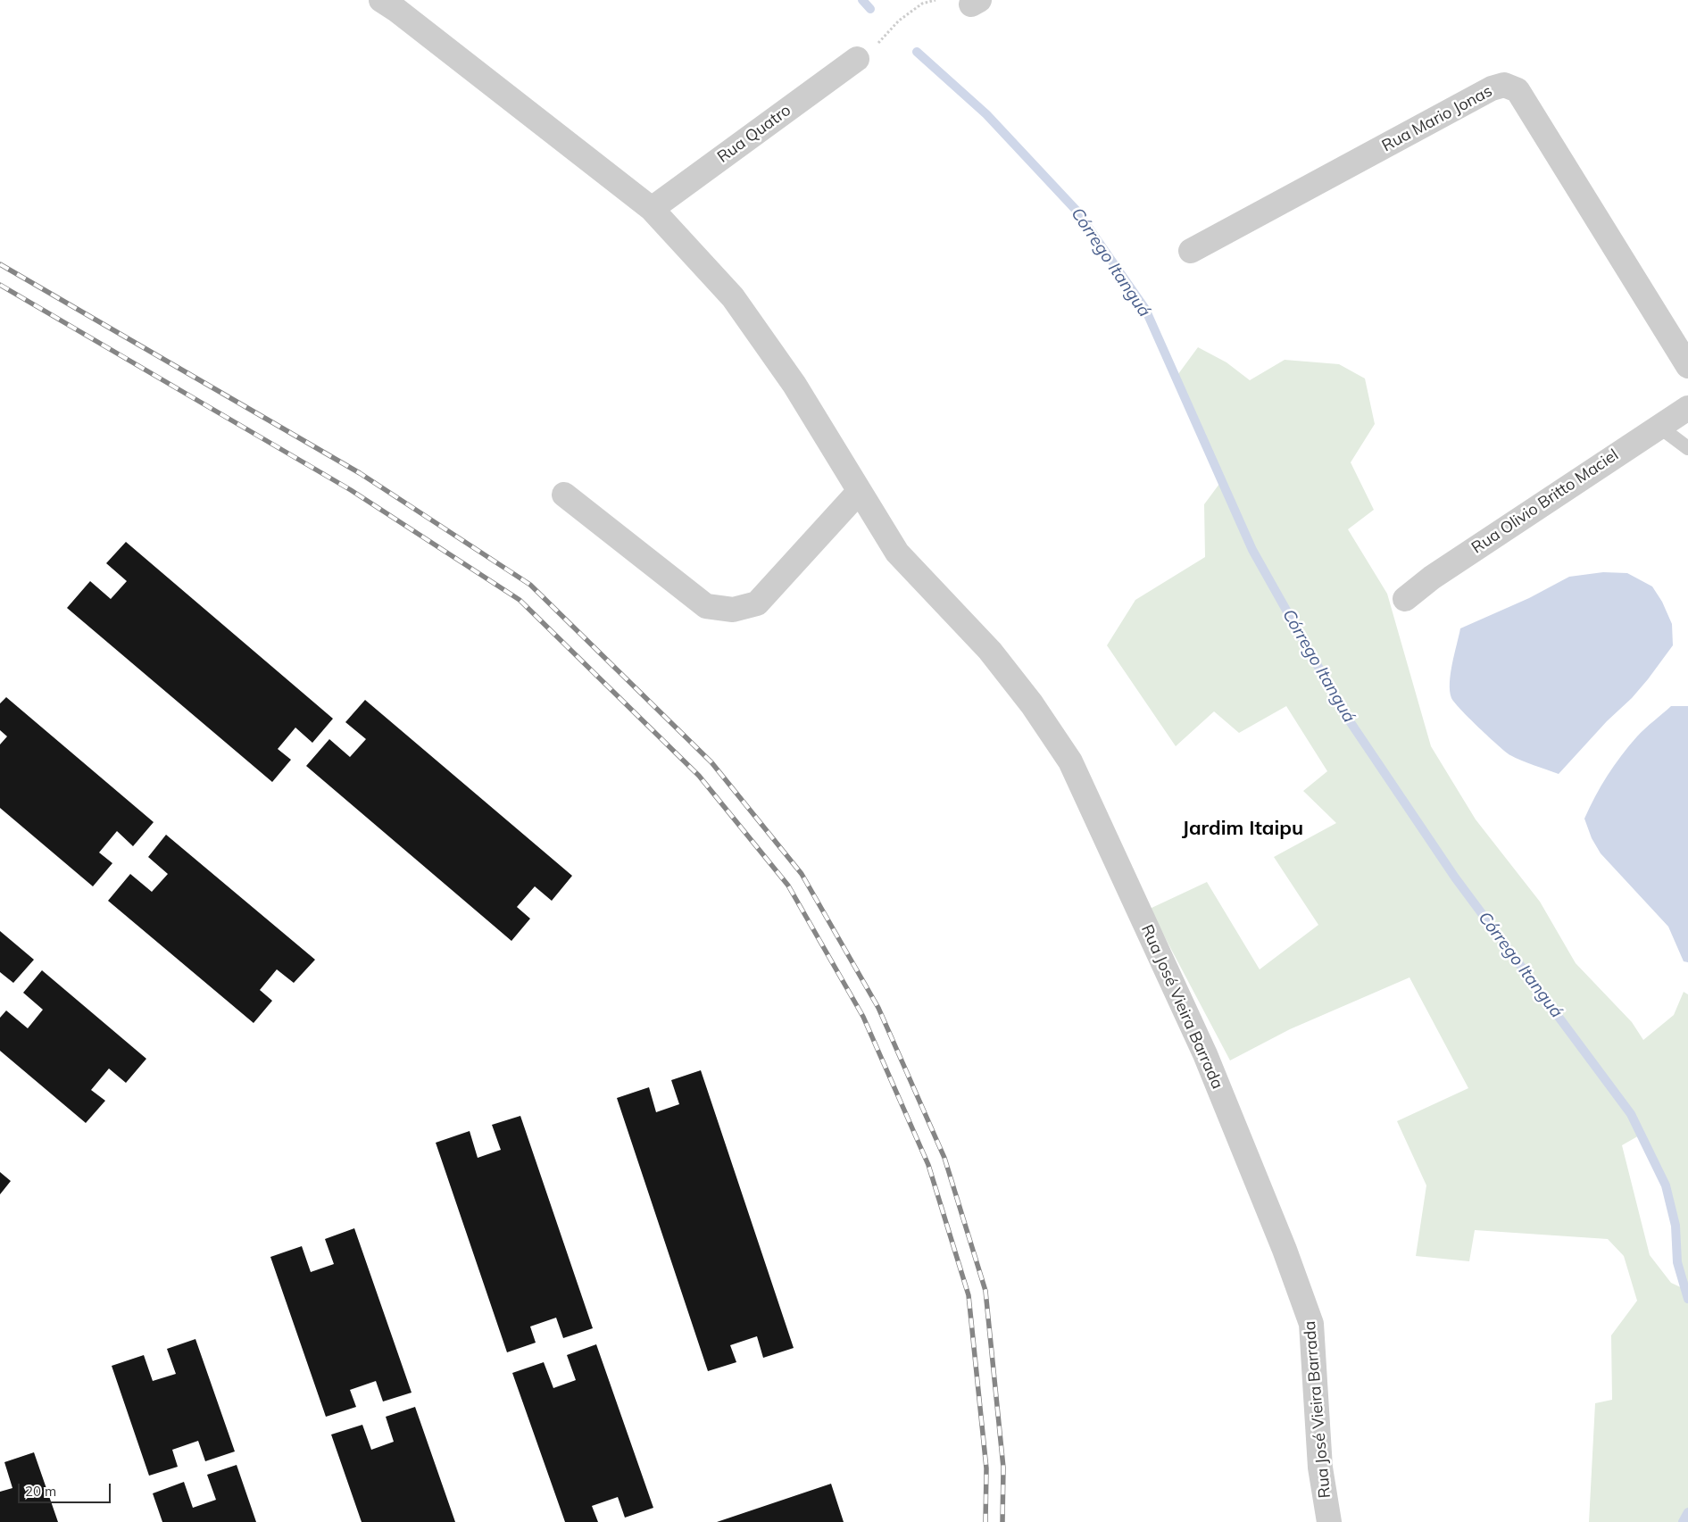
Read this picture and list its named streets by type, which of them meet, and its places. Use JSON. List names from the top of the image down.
{
  "streets": {
    "street": [
      "Rua Mario Jonas",
      "Rua Quatro",
      "Rua Olivio Britto Maciel",
      "Rua José Vieira Barrada"
    ]
  },
  "crossings": [
    ["Rua Quatro", "Rua José Vieira Barrada"]
  ],
  "districts": ["Jardim Itaipu"],
  "water": ["Córrego Itanguá"],
  "scale_bar": "20 m"
}
